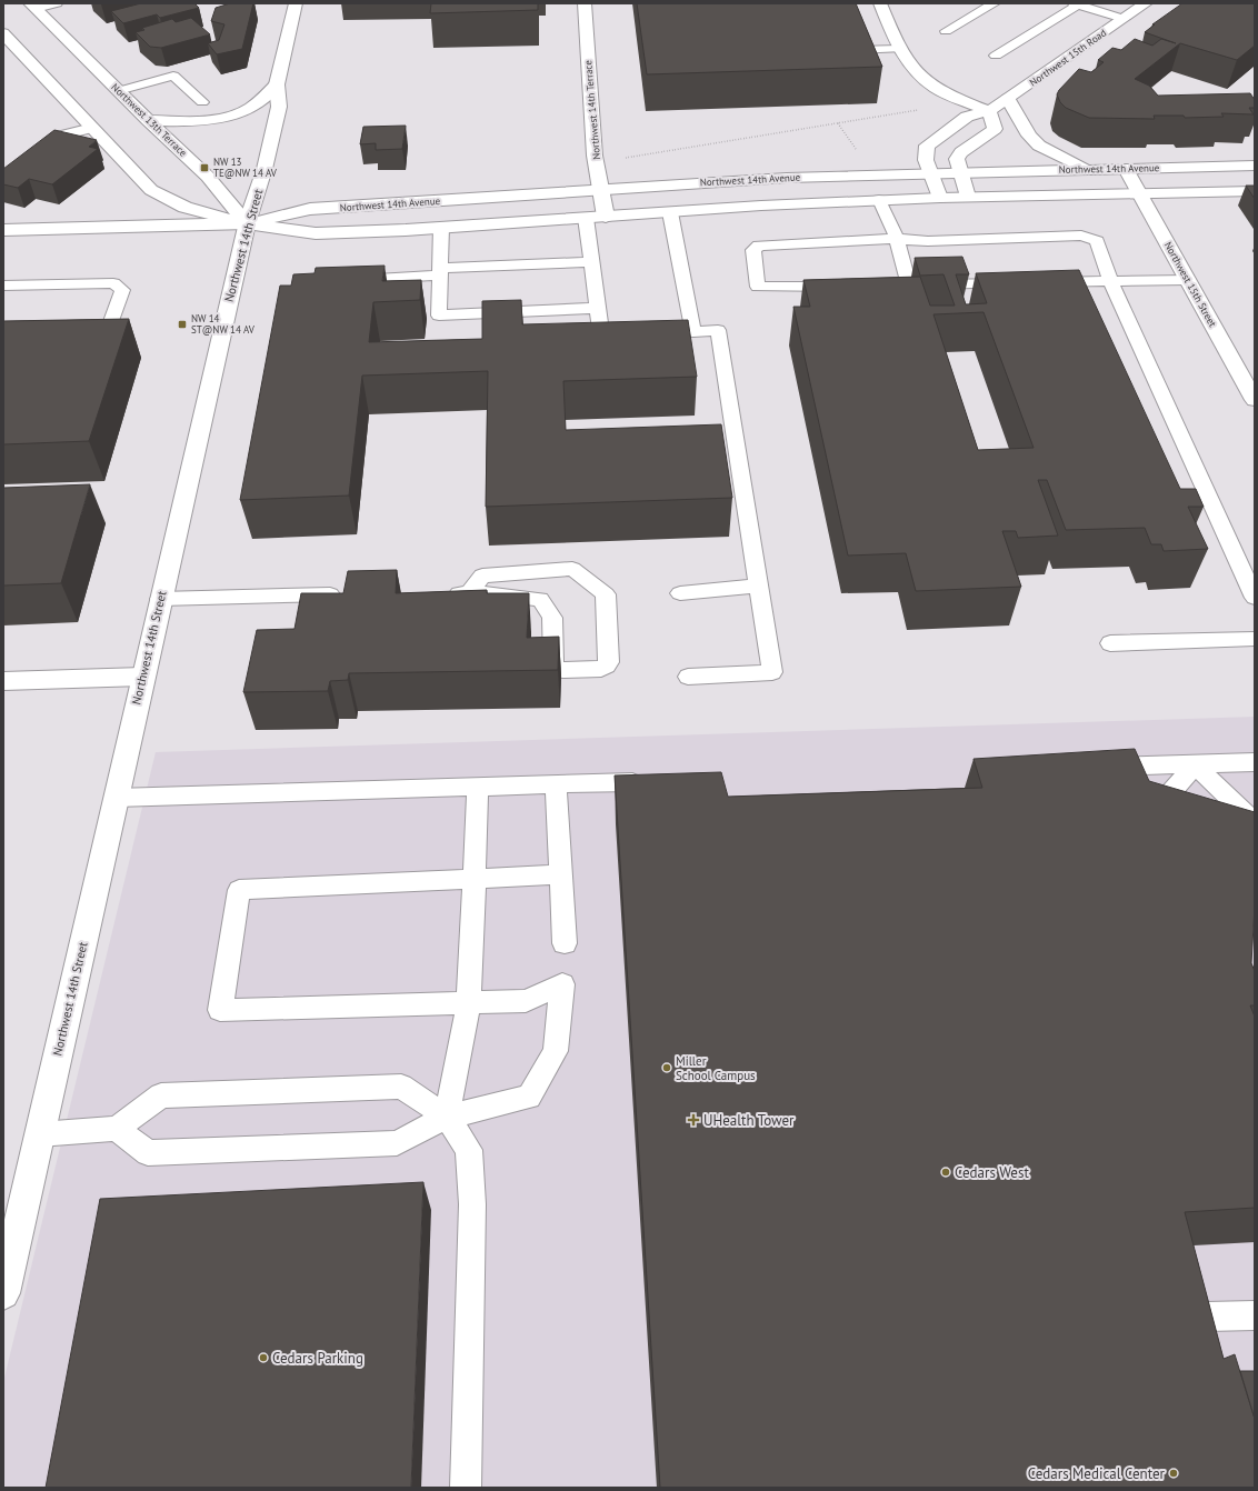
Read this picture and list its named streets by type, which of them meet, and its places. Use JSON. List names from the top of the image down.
{
  "streets": {
    "street": [
      "Northwest 15th Road",
      "Northwest 14th Terrace",
      "Northwest 13th Terrace",
      "Northwest 14th Avenue",
      "Northwest 14th Street",
      "Northwest 15th Street"
    ]
  },
  "crossings": [
    ["Northwest 15th Road", "Northwest 14th Avenue"],
    ["Northwest 14th Terrace", "Northwest 14th Avenue"],
    ["Northwest 13th Terrace", "Northwest 14th Avenue"],
    ["Northwest 13th Terrace", "Northwest 14th Street"],
    ["Northwest 14th Avenue", "Northwest 14th Street"],
    ["Northwest 14th Avenue", "Northwest 15th Street"]
  ],
  "places": {
    "transit": ["NW 13 TE@NW 14 AV", "NW 14 ST@NW 14 AV"],
    "other": [
      "Miller School Campus",
      "Cedars West",
      "Cedars Parking",
      "Cedars Medical Center"
    ],
    "health": ["UHealth Tower"]
  }
}
